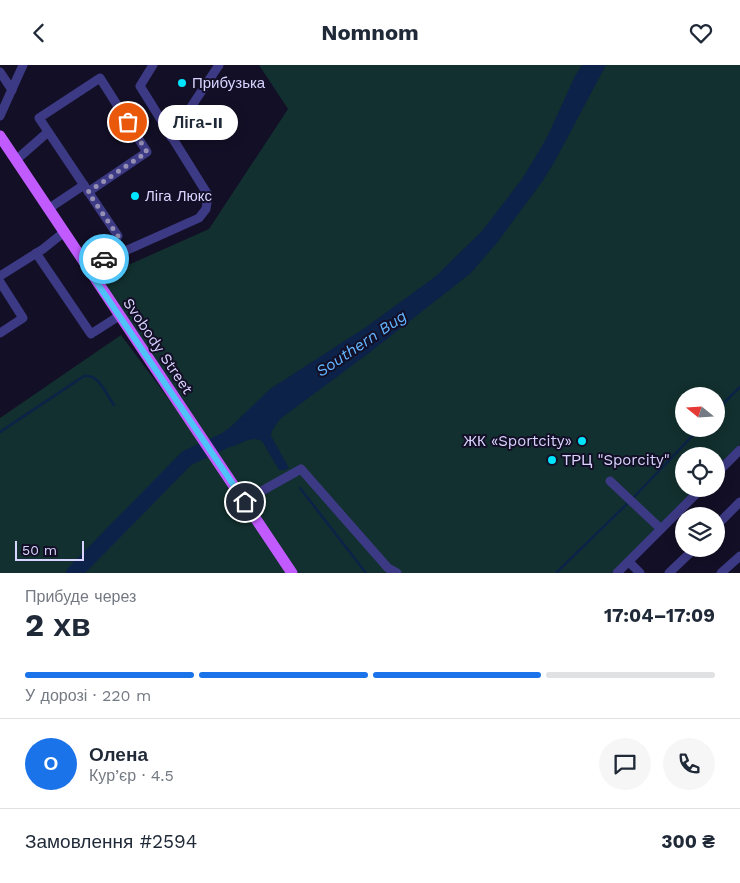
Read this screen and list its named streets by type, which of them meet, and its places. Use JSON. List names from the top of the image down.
{
  "streets": {
    "main road": ["Svobody Street"]
  },
  "water": ["Southern Bug"],
  "places": [
    "Прибузька",
    "Ліга-II",
    "Ліга Люкс",
    "ЖК «Sportcity»",
    "ТРЦ \"Sporcity\""
  ],
  "scale_bar": "50 m",
  "north": "left",
  "page": {
    "header": "Nomnom",
    "bubble": "Ліга-II",
    "scale": "50 m",
    "heading": ["2 хв", "Прибуде через", "17:04–17:09"],
    "panel": [
      "Олена",
      "Кур’єр · 4.5",
      "Замовлення #2594",
      "300 ₴"
    ],
    "bar": "У дорозі · 220 m",
    "round": "О"
  }
}
